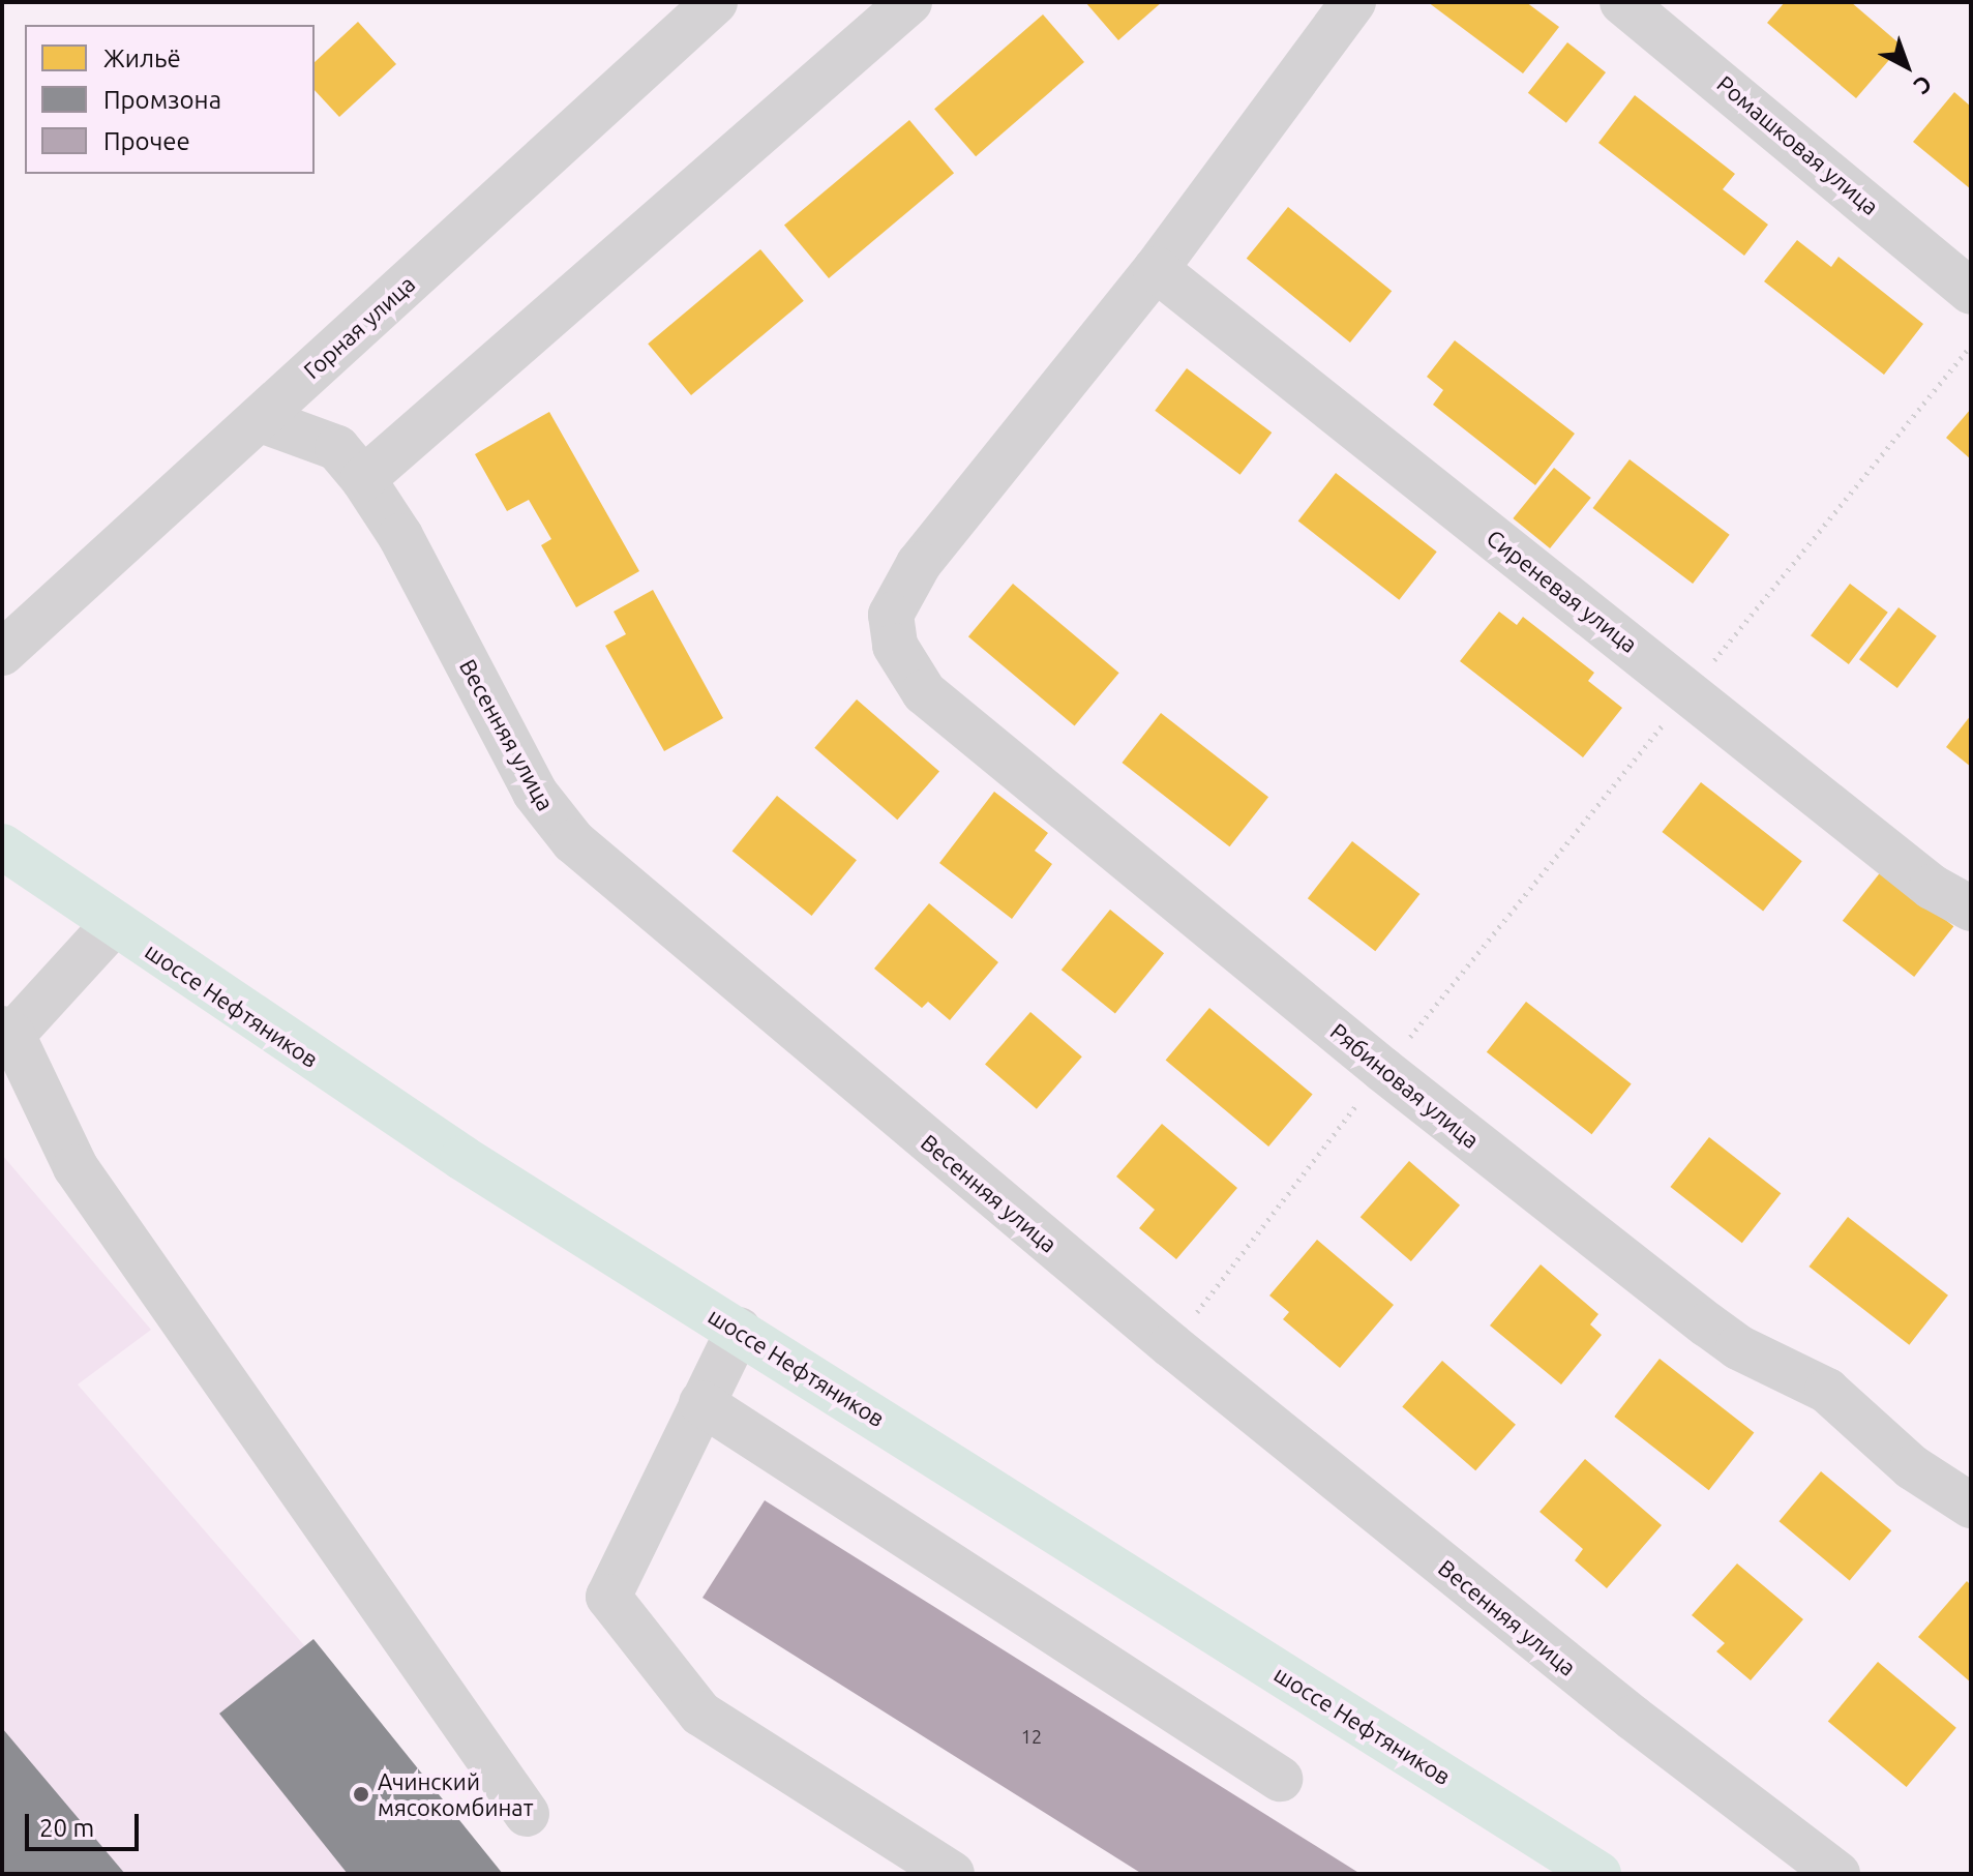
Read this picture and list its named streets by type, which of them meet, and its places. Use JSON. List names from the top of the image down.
{
  "streets": {
    "main road": ["шоссе Нефтяников"],
    "street": [
      "Ромашковая улица",
      "Горная улица",
      "Сиреневая улица",
      "Весенняя улица",
      "Рябиновая улица"
    ]
  },
  "crossings": [
    ["Горная улица", "Весенняя улица"],
    ["Сиреневая улица", "Рябиновая улица"]
  ],
  "places": ["Ачинский мясокомбинат"],
  "house_numbers": ["12"],
  "legend": ["Жильё", "Промзона", "Прочее"],
  "scale_bar": "20 m",
  "north": "bottom right"
}
